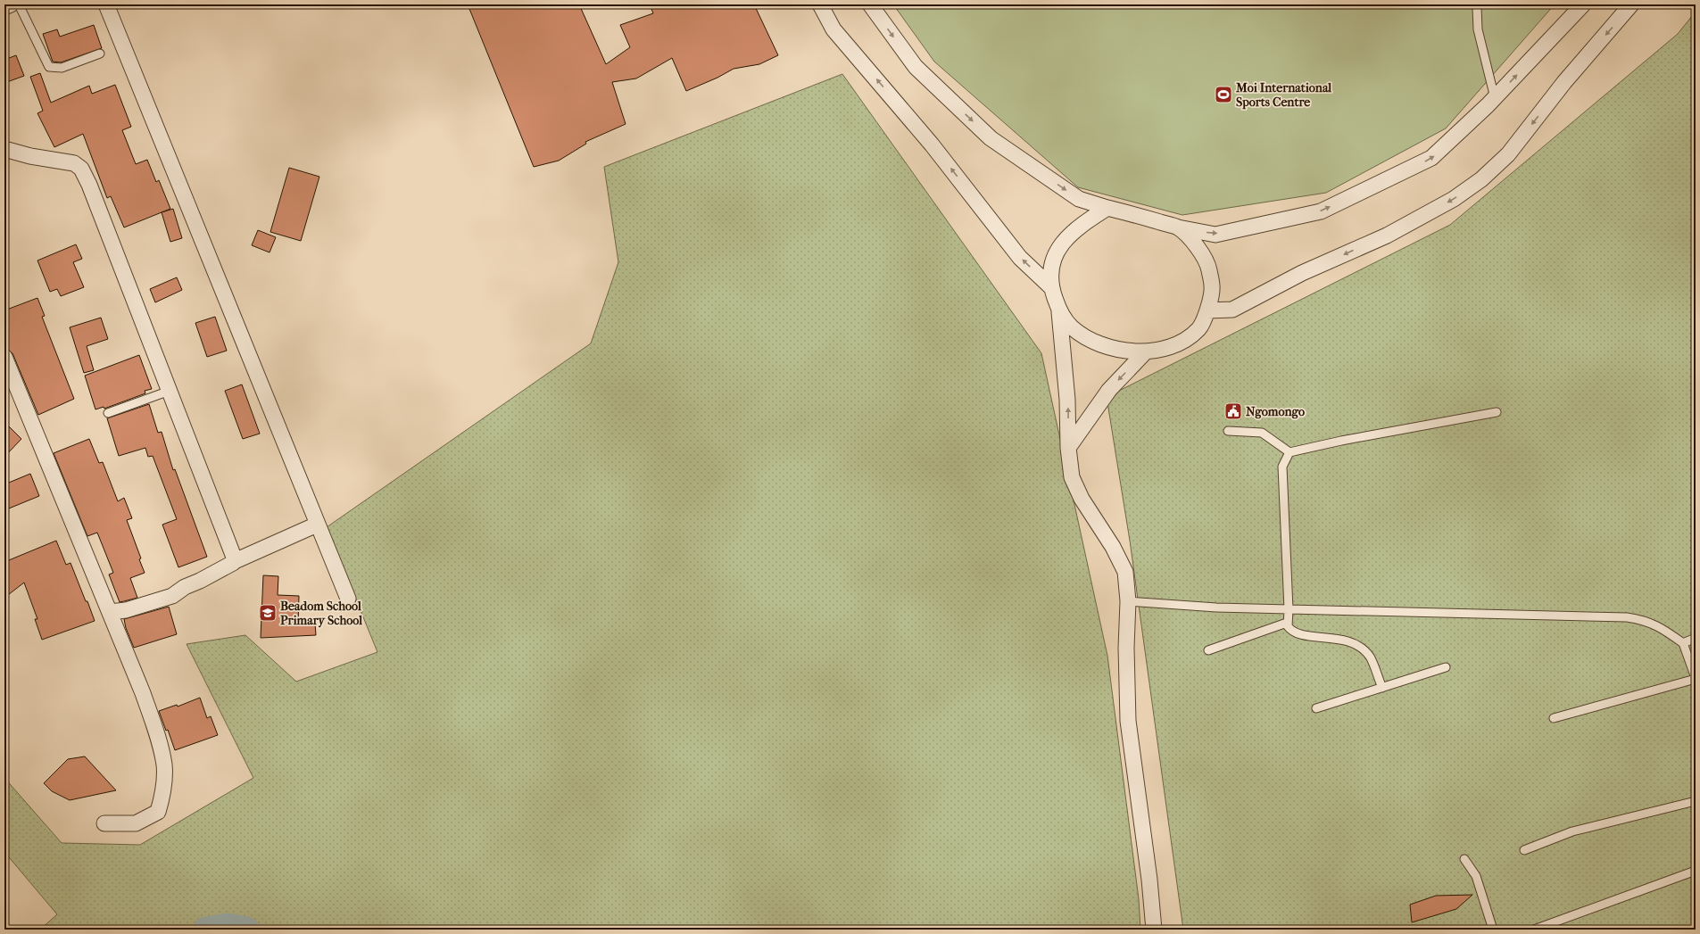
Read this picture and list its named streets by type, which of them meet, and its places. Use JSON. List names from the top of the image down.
{
  "places": {
    "sports": ["Moi International Sports Centre"],
    "public building": ["Ngomongo"],
    "school or university": ["Beadom School Primary School"]
  }
}
